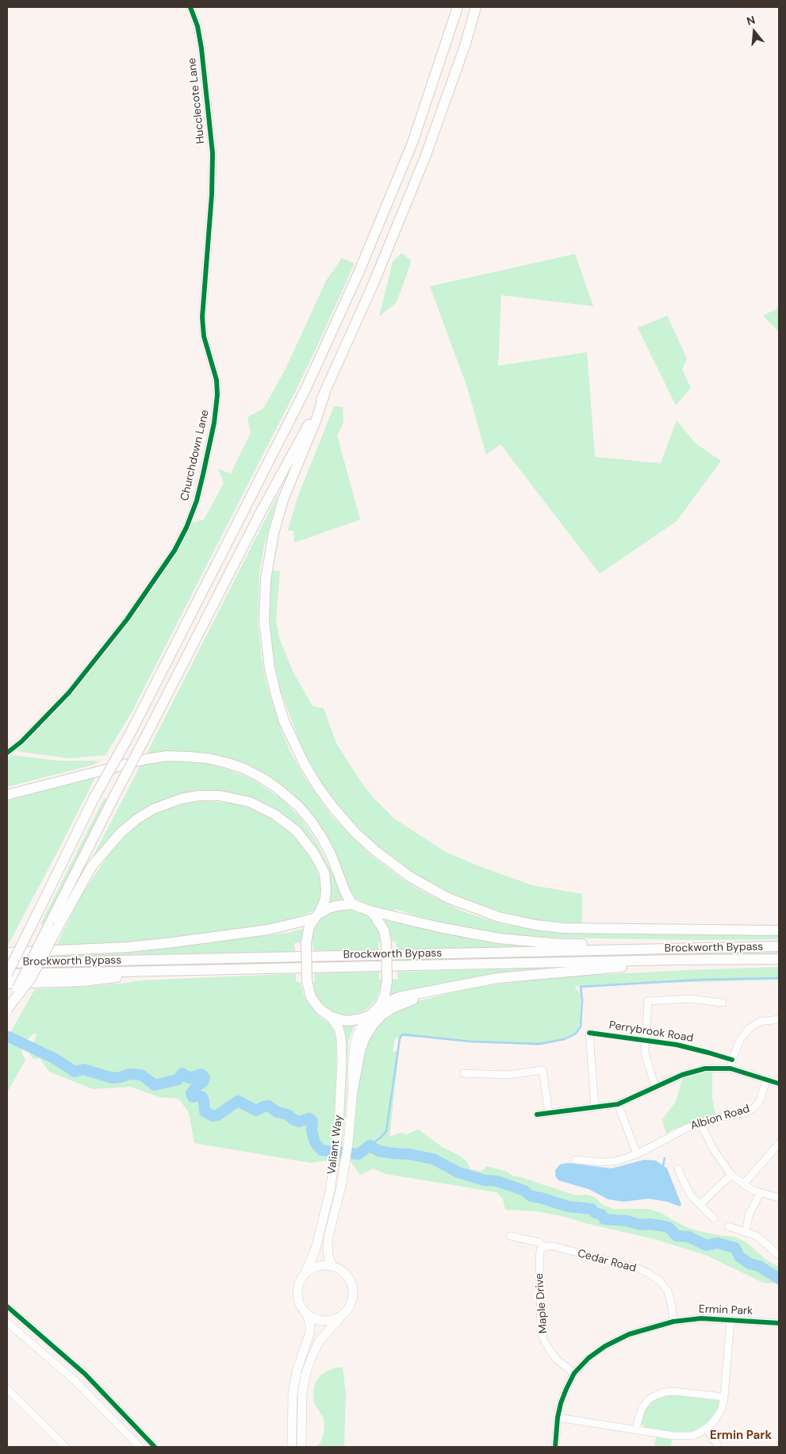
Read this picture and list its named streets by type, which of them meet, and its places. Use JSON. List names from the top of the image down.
{
  "streets": {
    "highway": ["Brockworth Bypass"],
    "main road": ["Valiant Way"],
    "street": [
      "Hucclecote Lane",
      "Churchdown Lane",
      "Albion Road",
      "Cedar Road",
      "Maple Drive",
      "Ermin Park"
    ],
    "cycle path": ["Perrybrook Road"]
  },
  "crossings": [
    ["Hucclecote Lane", "Churchdown Lane"],
    ["Cedar Road", "Maple Drive"],
    ["Cedar Road", "Ermin Park"],
    ["Maple Drive", "Ermin Park"]
  ],
  "districts": ["Ermin Park"],
  "north": "top"
}
